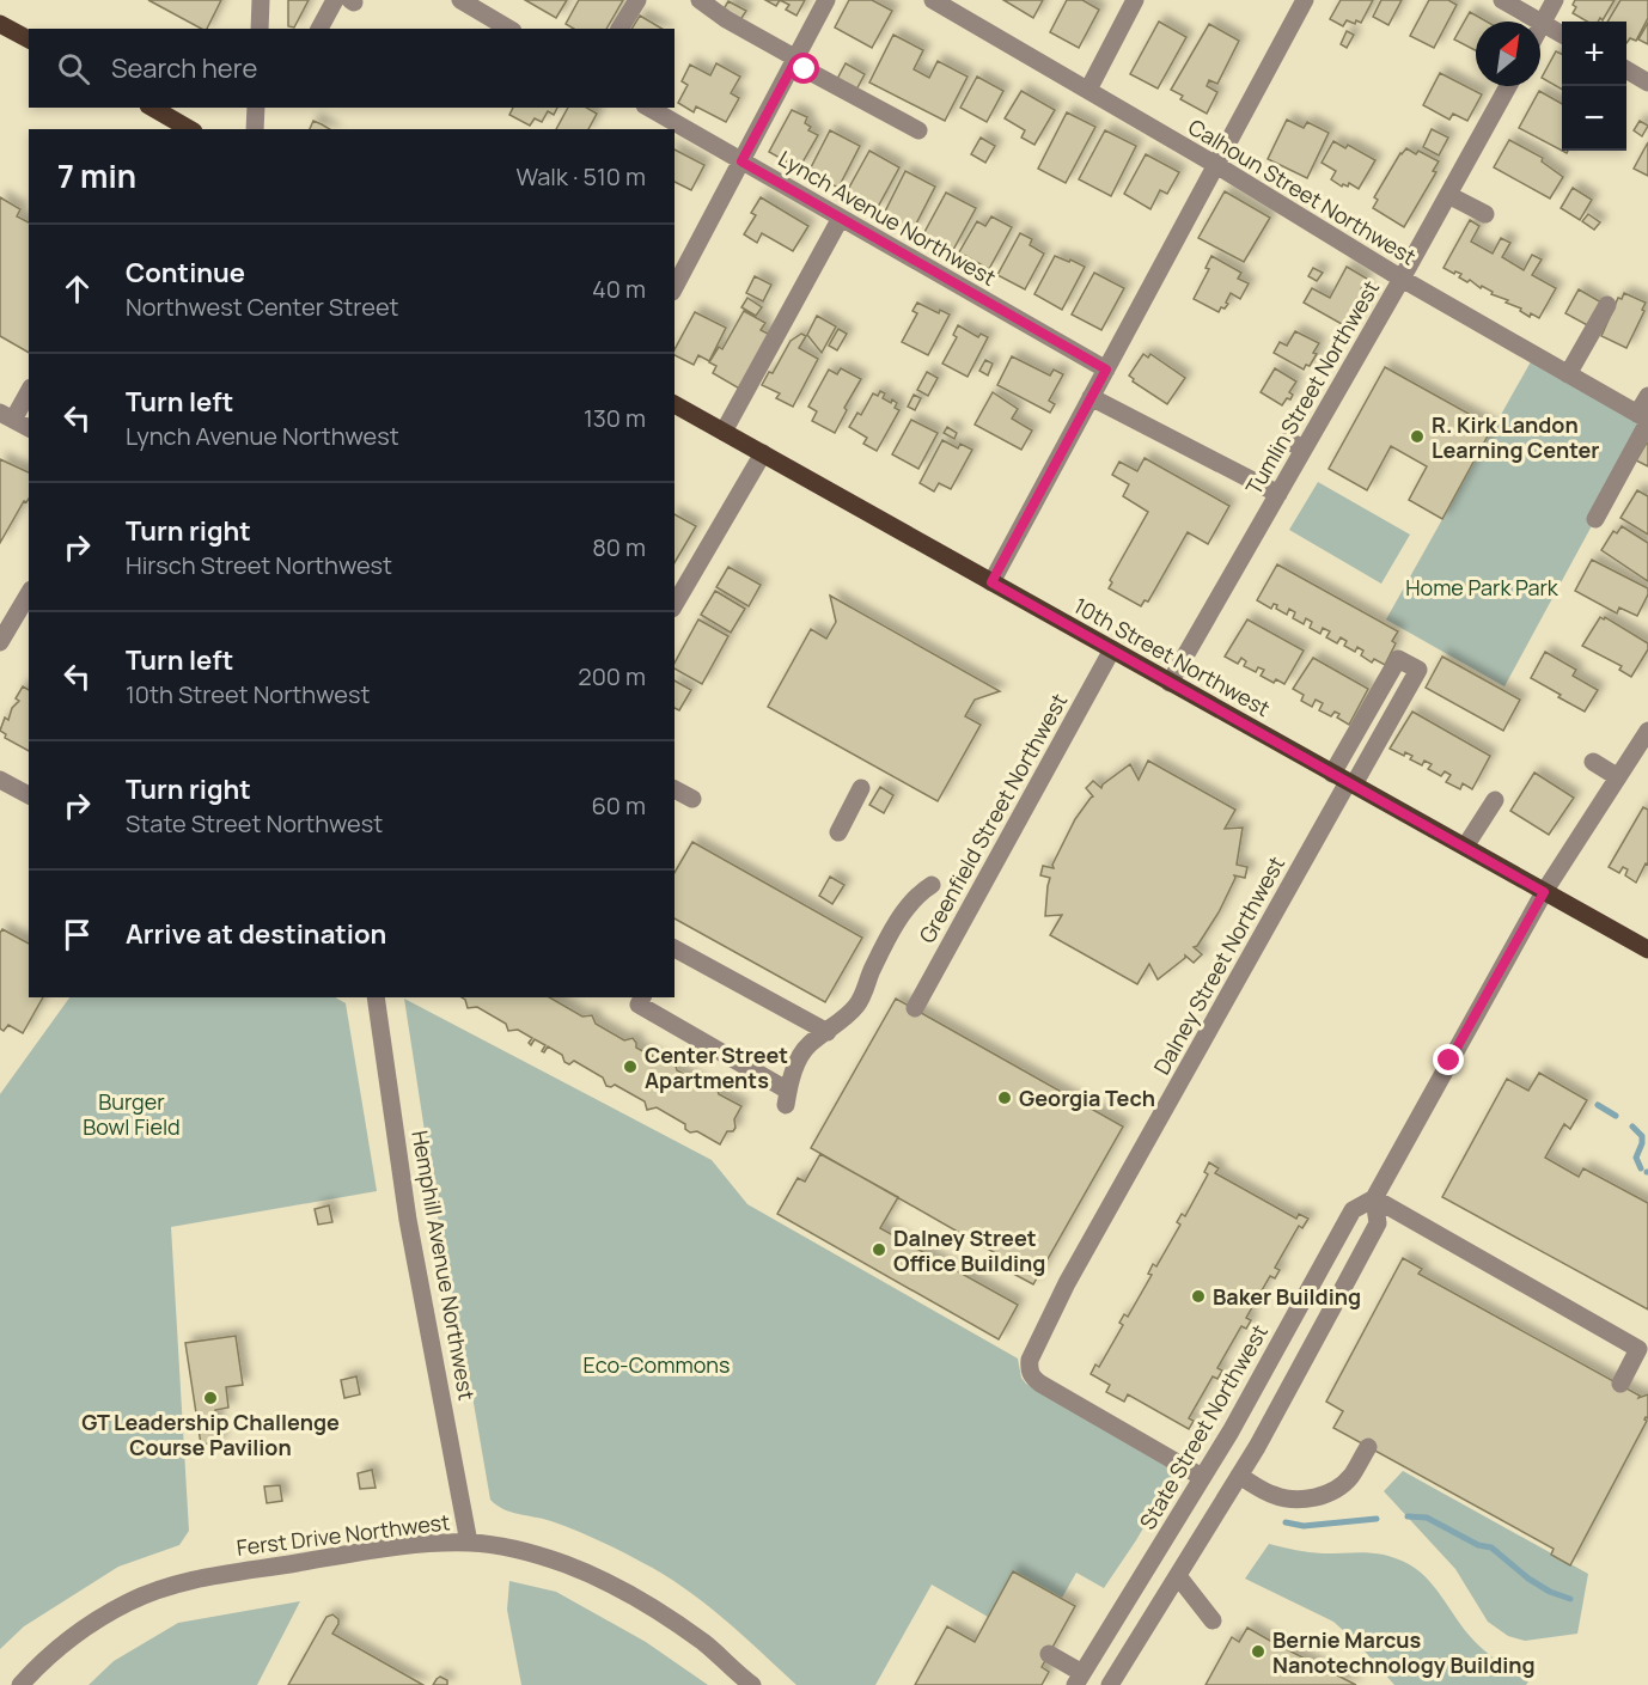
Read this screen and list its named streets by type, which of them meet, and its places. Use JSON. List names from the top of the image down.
{
  "streets": {
    "main road": ["10th Street Northwest"],
    "street": [
      "Calhoun Street Northwest",
      "Lynch Avenue Northwest",
      "Tumlin Street Northwest",
      "Greenfield Street Northwest",
      "Dalney Street Northwest",
      "Hemphill Avenue Northwest",
      "State Street Northwest",
      "Ferst Drive Northwest"
    ]
  },
  "crossings": [
    ["Calhoun Street Northwest", "Tumlin Street Northwest"],
    ["Tumlin Street Northwest", "10th Street Northwest"],
    ["10th Street Northwest", "Greenfield Street Northwest"],
    ["10th Street Northwest", "Dalney Street Northwest"],
    ["10th Street Northwest", "State Street Northwest"],
    ["Dalney Street Northwest", "State Street Northwest"],
    ["Hemphill Avenue Northwest", "Ferst Drive Northwest"]
  ],
  "parks": ["Home Park Park", "Burger Bowl Field", "Eco-Commons"],
  "places": [
    "R. Kirk Landon Learning Center",
    "Center Street Apartments",
    "Georgia Tech",
    "Dalney Street Office Building",
    "Baker Building",
    "GT Leadership Challenge Course Pavilion",
    "Bernie Marcus Nanotechnology Building"
  ],
  "north": "top right",
  "page": {
    "map_buttons": ["+", "−"],
    "search": "Search here",
    "heading": ["7 min", "Walk · 510 m"],
    "list": [
      ["Continue", "Northwest Center Street", "40 m"],
      ["Turn left", "Lynch Avenue Northwest", "130 m"],
      ["Turn right", "Hirsch Street Northwest", "80 m"],
      ["Turn left", "10th Street Northwest", "200 m"],
      ["Turn right", "State Street Northwest", "60 m"],
      "Arrive at destination"
    ]
  }
}
